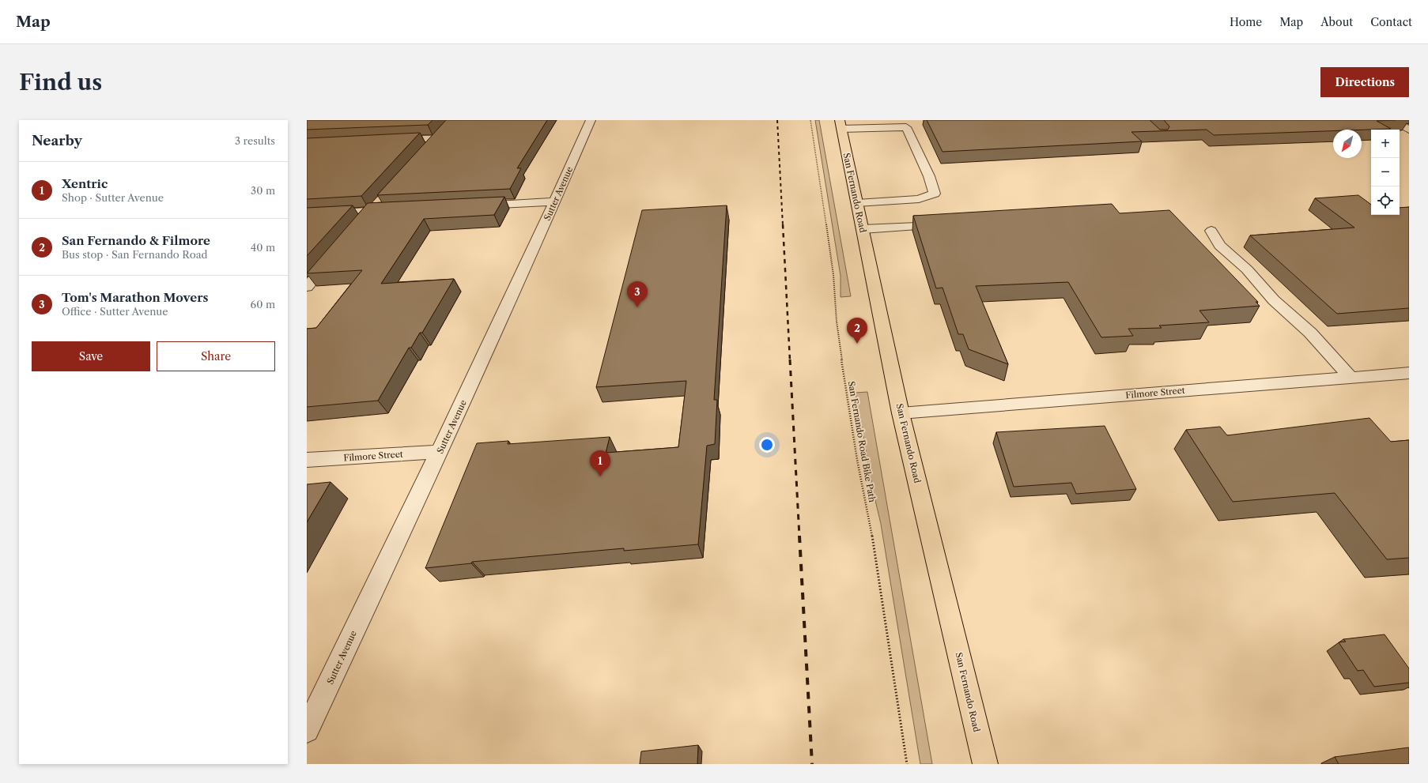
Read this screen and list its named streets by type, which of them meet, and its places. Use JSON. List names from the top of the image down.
{
  "streets": {
    "main road": ["San Fernando Road"],
    "street": ["Sutter Avenue", "Filmore Street"],
    "path": ["San Fernando Road Bike Path"]
  },
  "crossings": [
    ["San Fernando Road", "Filmore Street"],
    ["Sutter Avenue", "Filmore Street"]
  ],
  "north": "bottom left",
  "page": {
    "header": "Map",
    "nav": [
      "Home",
      "Map",
      "About",
      "Contact"
    ],
    "buttons": [
      "Directions",
      ["Save", "Share"]
    ],
    "title": "Find us",
    "heading": ["Nearby", "3 results"],
    "map_buttons": ["+", "−"],
    "list": [
      {
        "mark": "1",
        "name": "Xentric",
        "note": "Shop · Sutter Avenue",
        "value": "30 m"
      },
      {
        "mark": "2",
        "name": "San Fernando & Filmore",
        "note": "Bus stop · San Fernando Road",
        "value": "40 m"
      },
      {
        "mark": "3",
        "name": "Tom's Marathon Movers",
        "note": "Office · Sutter Avenue",
        "value": "60 m"
      }
    ],
    "pins": ["3", "2", "1"]
  }
}
